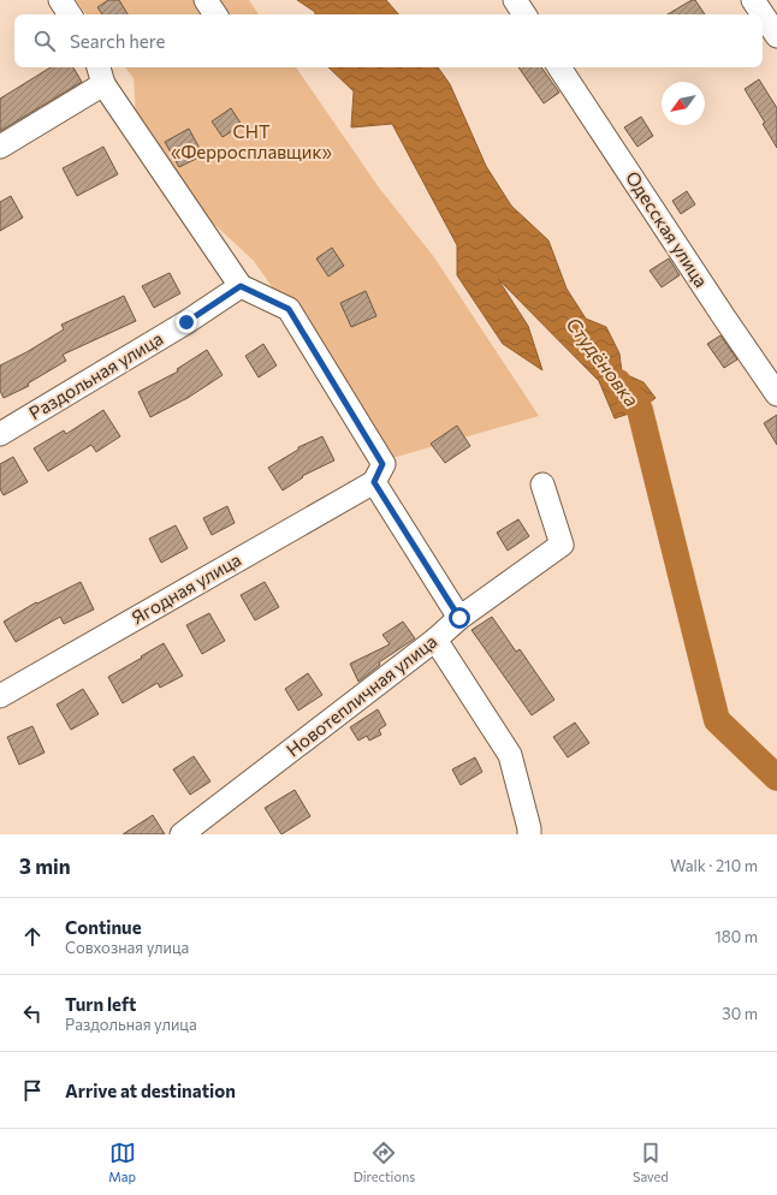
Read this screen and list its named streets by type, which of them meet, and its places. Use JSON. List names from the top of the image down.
{
  "streets": {
    "street": [
      "Одесская улица",
      "Раздольная улица",
      "Ягодная улица",
      "Новотепличная улица"
    ]
  },
  "water": ["Студёновка"],
  "parks": ["СНТ «Ферросплавщик»"],
  "north": "bottom left",
  "page": {
    "search": "Search here",
    "heading": ["3 min", "Walk · 210 m"],
    "list": [
      ["Continue", "Совхозная улица", "180 m"],
      ["Turn left", "Раздольная улица", "30 m"],
      "Arrive at destination"
    ],
    "nav": ["Map", "Directions", "Saved"]
  }
}
